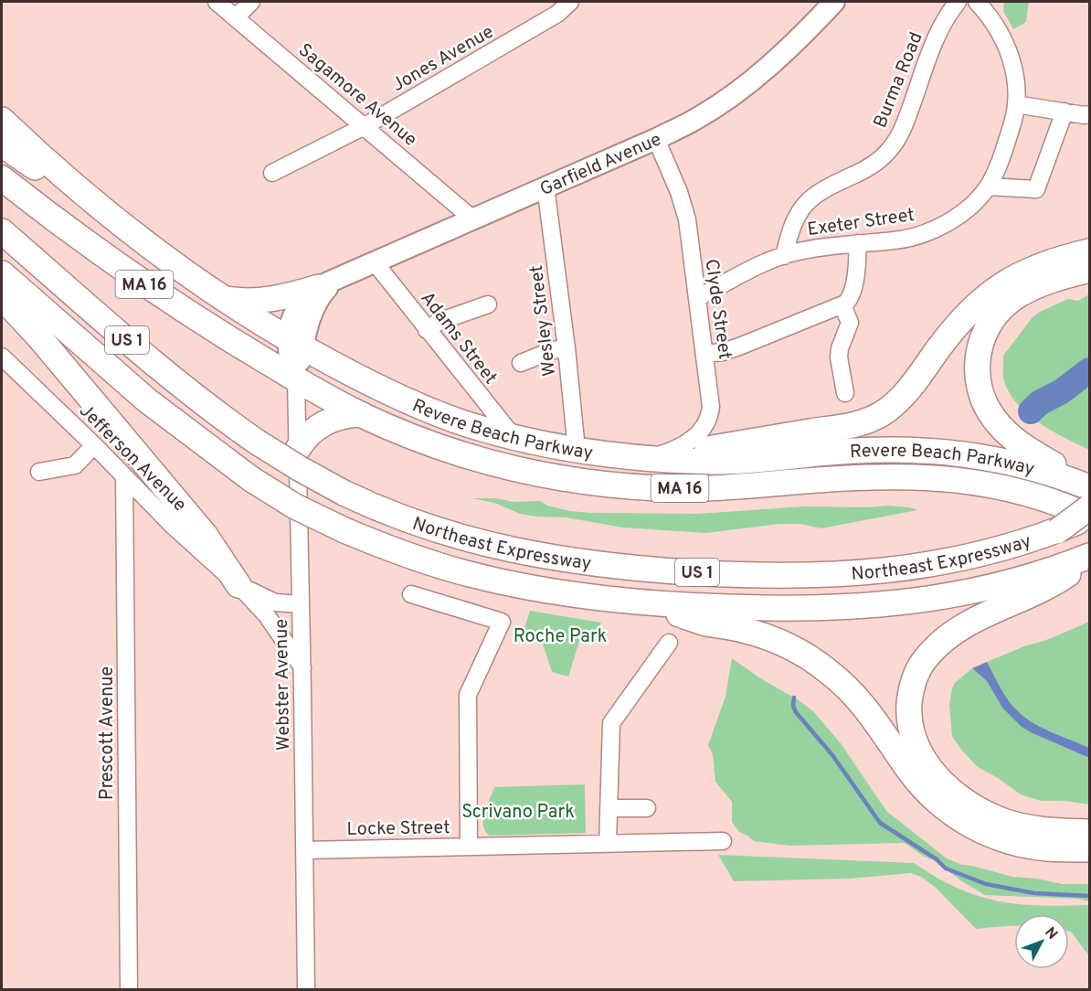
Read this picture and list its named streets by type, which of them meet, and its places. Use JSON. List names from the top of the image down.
{
  "streets": {
    "highway": [
      "MA 16",
      "US 1",
      "Revere Beach Parkway",
      "Northeast Expressway"
    ],
    "main road": ["Garfield Avenue"],
    "street": [
      "Jones Avenue",
      "Burma Road",
      "Sagamore Avenue",
      "Exeter Street",
      "Clyde Street",
      "Wesley Street",
      "Adams Street",
      "Jefferson Avenue",
      "Webster Avenue",
      "Prescott Avenue",
      "Locke Street"
    ]
  },
  "crossings": [
    ["Jones Avenue", "Sagamore Avenue"],
    ["Burma Road", "Exeter Street"],
    ["Sagamore Avenue", "Garfield Avenue"],
    ["Garfield Avenue", "Clyde Street"],
    ["Garfield Avenue", "Wesley Street"],
    ["Garfield Avenue", "Adams Street"],
    ["Garfield Avenue", "Revere Beach Parkway"],
    ["Garfield Avenue", "Webster Avenue"],
    ["Exeter Street", "Clyde Street"],
    ["Clyde Street", "Revere Beach Parkway"],
    ["Wesley Street", "Revere Beach Parkway"],
    ["Adams Street", "Revere Beach Parkway"],
    ["Revere Beach Parkway", "Northeast Expressway"],
    ["Revere Beach Parkway", "Webster Avenue"],
    ["Jefferson Avenue", "Webster Avenue"],
    ["Jefferson Avenue", "Prescott Avenue"],
    ["Webster Avenue", "Locke Street"]
  ],
  "parks": ["Roche Park", "Scrivano Park"],
  "north": "top right"
}
